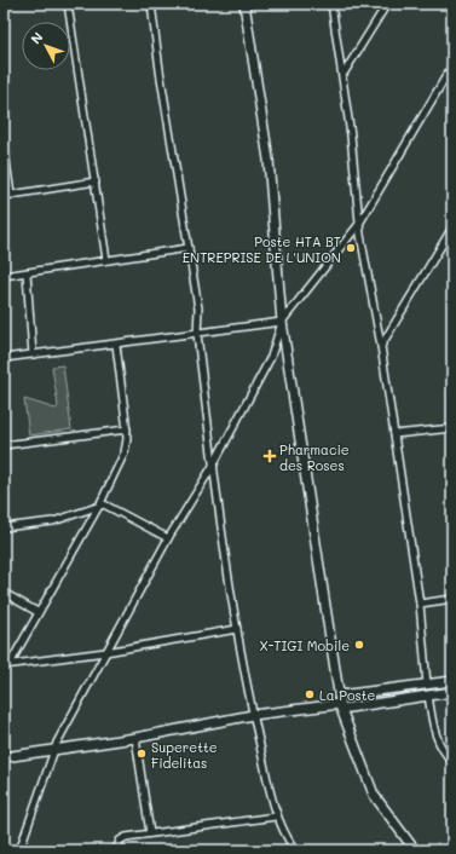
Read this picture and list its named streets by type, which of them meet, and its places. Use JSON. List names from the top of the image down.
{
  "places": {
    "other": [
      "Poste HTA BT ENTREPRISE DE L'UNION",
      "X-TIGI Mobile",
      "La Poste",
      "Superette Fidelitas"
    ],
    "health": ["Pharmacie des Roses"]
  },
  "north": "top left"
}
